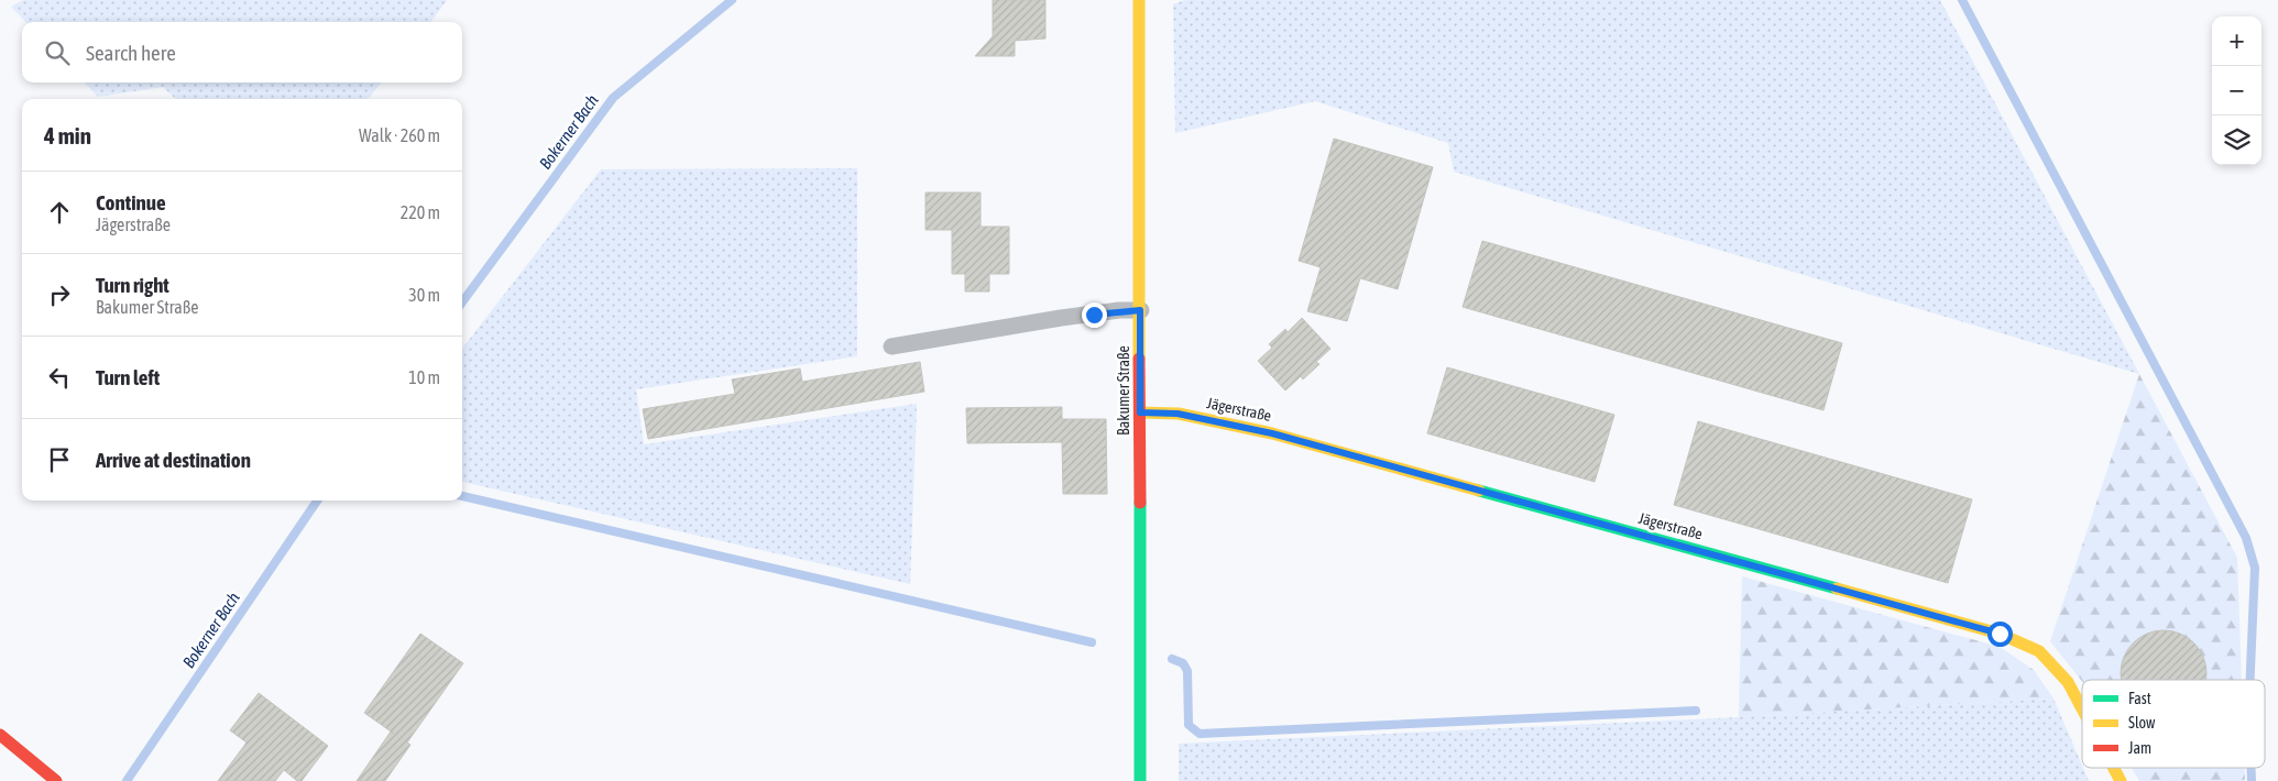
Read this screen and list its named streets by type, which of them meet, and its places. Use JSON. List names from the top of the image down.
{
  "streets": {
    "street": ["Bakumer Straße", "Jägerstraße"]
  },
  "crossings": [
    ["Bakumer Straße", "Jägerstraße"]
  ],
  "water": ["Bokerner Bach"],
  "legend": ["Fast", "Slow", "Jam"],
  "page": {
    "map_buttons": ["+", "−"],
    "search": "Search here",
    "heading": ["4 min", "Walk · 260 m"],
    "list": [
      ["Continue", "Jägerstraße", "220 m"],
      ["Turn right", "Bakumer Straße", "30 m"],
      ["Turn left", "10 m"],
      "Arrive at destination"
    ]
  }
}
